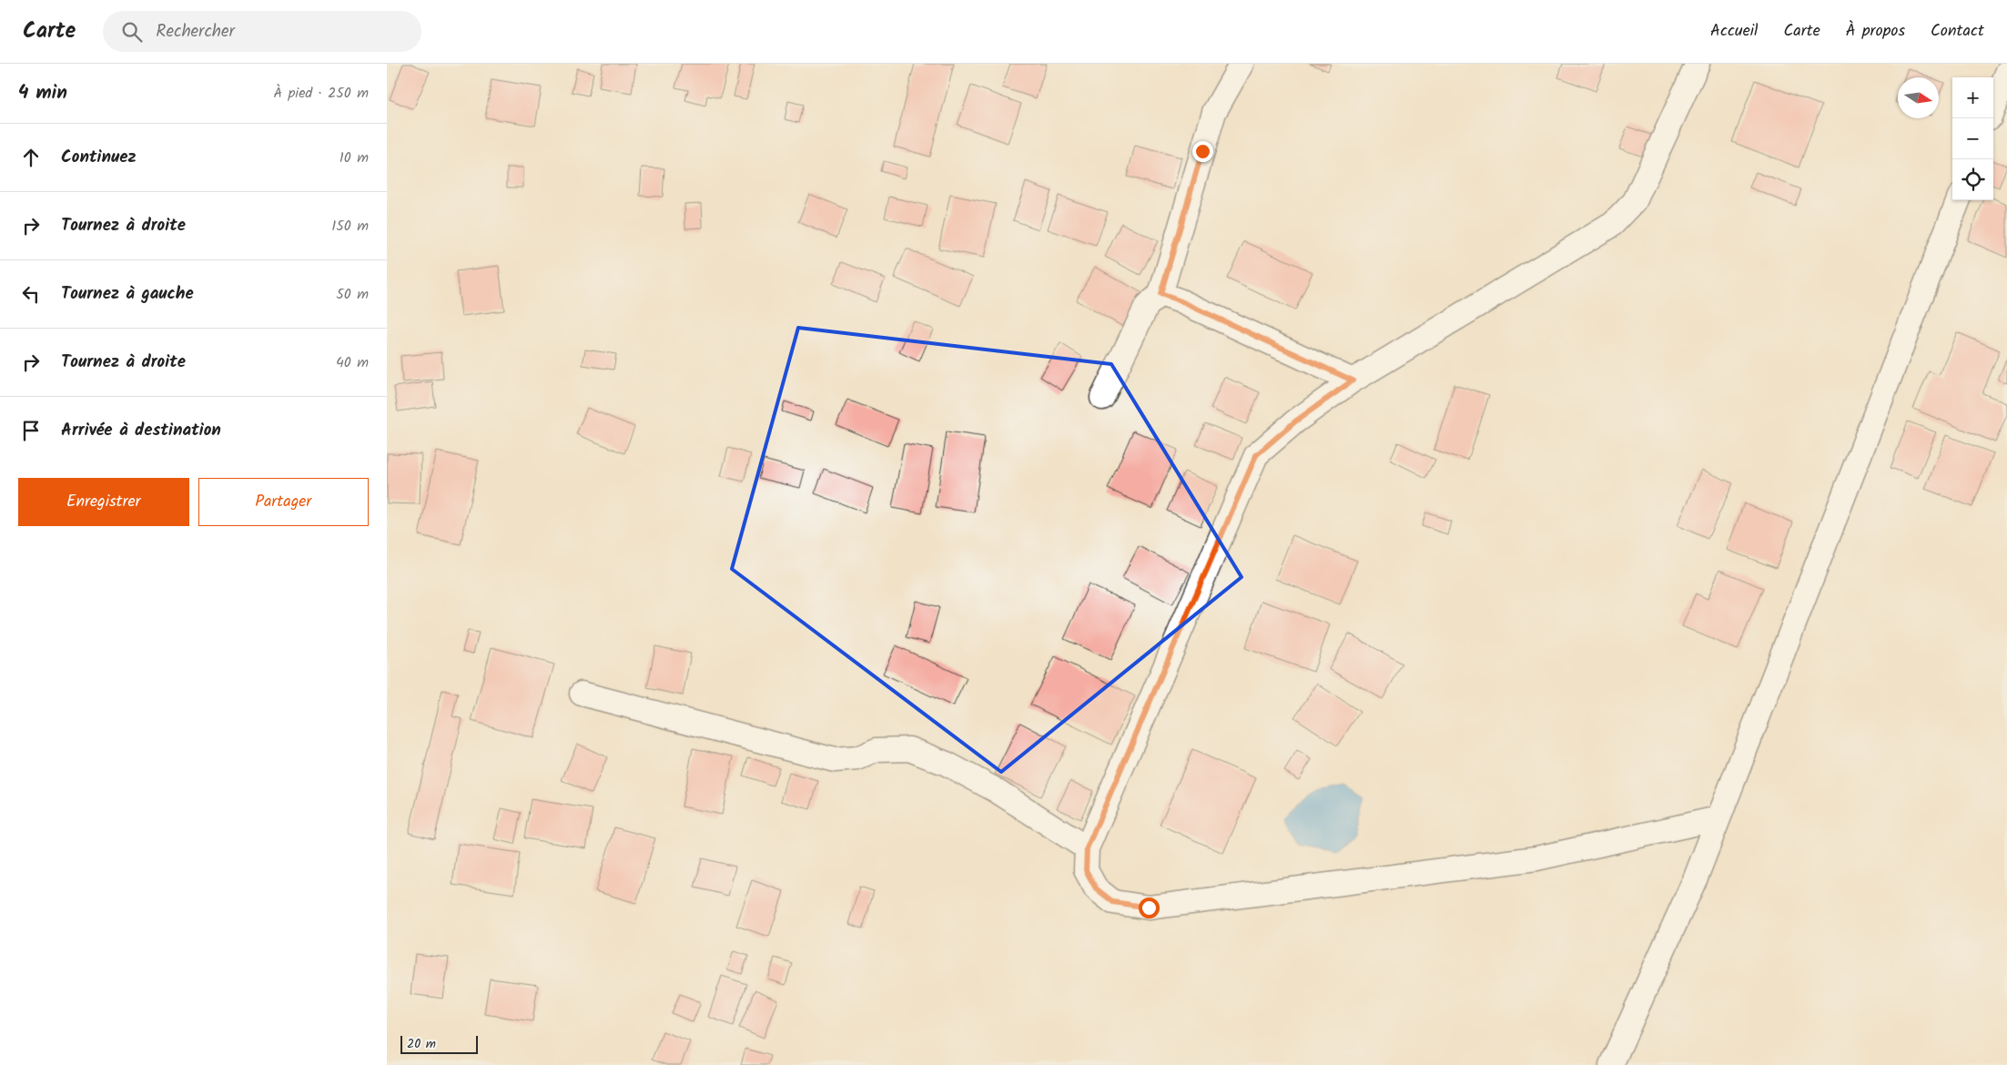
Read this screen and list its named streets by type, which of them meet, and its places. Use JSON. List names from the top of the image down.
{
  "scale_bar": "20 m",
  "north": "right",
  "page": {
    "header": "Carte",
    "search": "Rechercher",
    "nav": [
      "Accueil",
      "Carte",
      "À propos",
      "Contact"
    ],
    "heading": ["4 min", "À pied · 250 m"],
    "map_buttons": ["+", "−"],
    "list": [
      ["Continuez", "10 m"],
      ["Tournez à droite", "150 m"],
      ["Tournez à gauche", "50 m"],
      ["Tournez à droite", "40 m"],
      "Arrivée à destination"
    ],
    "buttons": ["Enregistrer", "Partager"],
    "scale": "20 m"
  }
}
